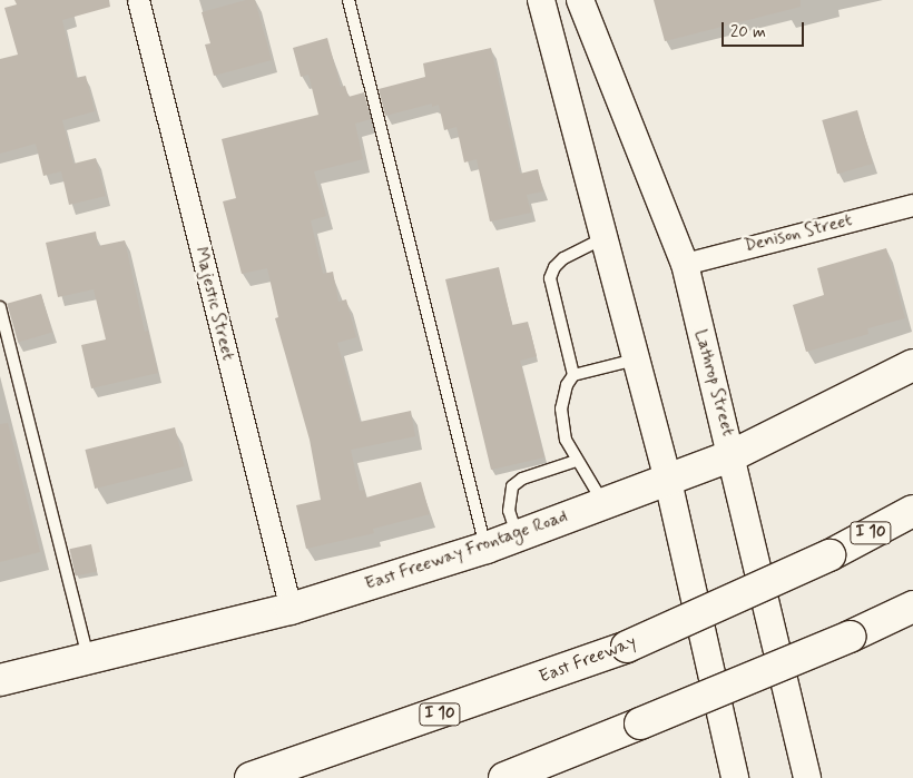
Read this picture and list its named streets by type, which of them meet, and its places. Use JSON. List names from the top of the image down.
{
  "streets": {
    "main road": ["I 10", "East Freeway Frontage Road", "East Freeway"],
    "street": ["Denison Street", "Majestic Street", "Lathrop Street"]
  },
  "crossings": [
    ["Denison Street", "Lathrop Street"],
    ["Majestic Street", "East Freeway Frontage Road"],
    ["Lathrop Street", "East Freeway Frontage Road"]
  ],
  "scale_bar": "20 m"
}
